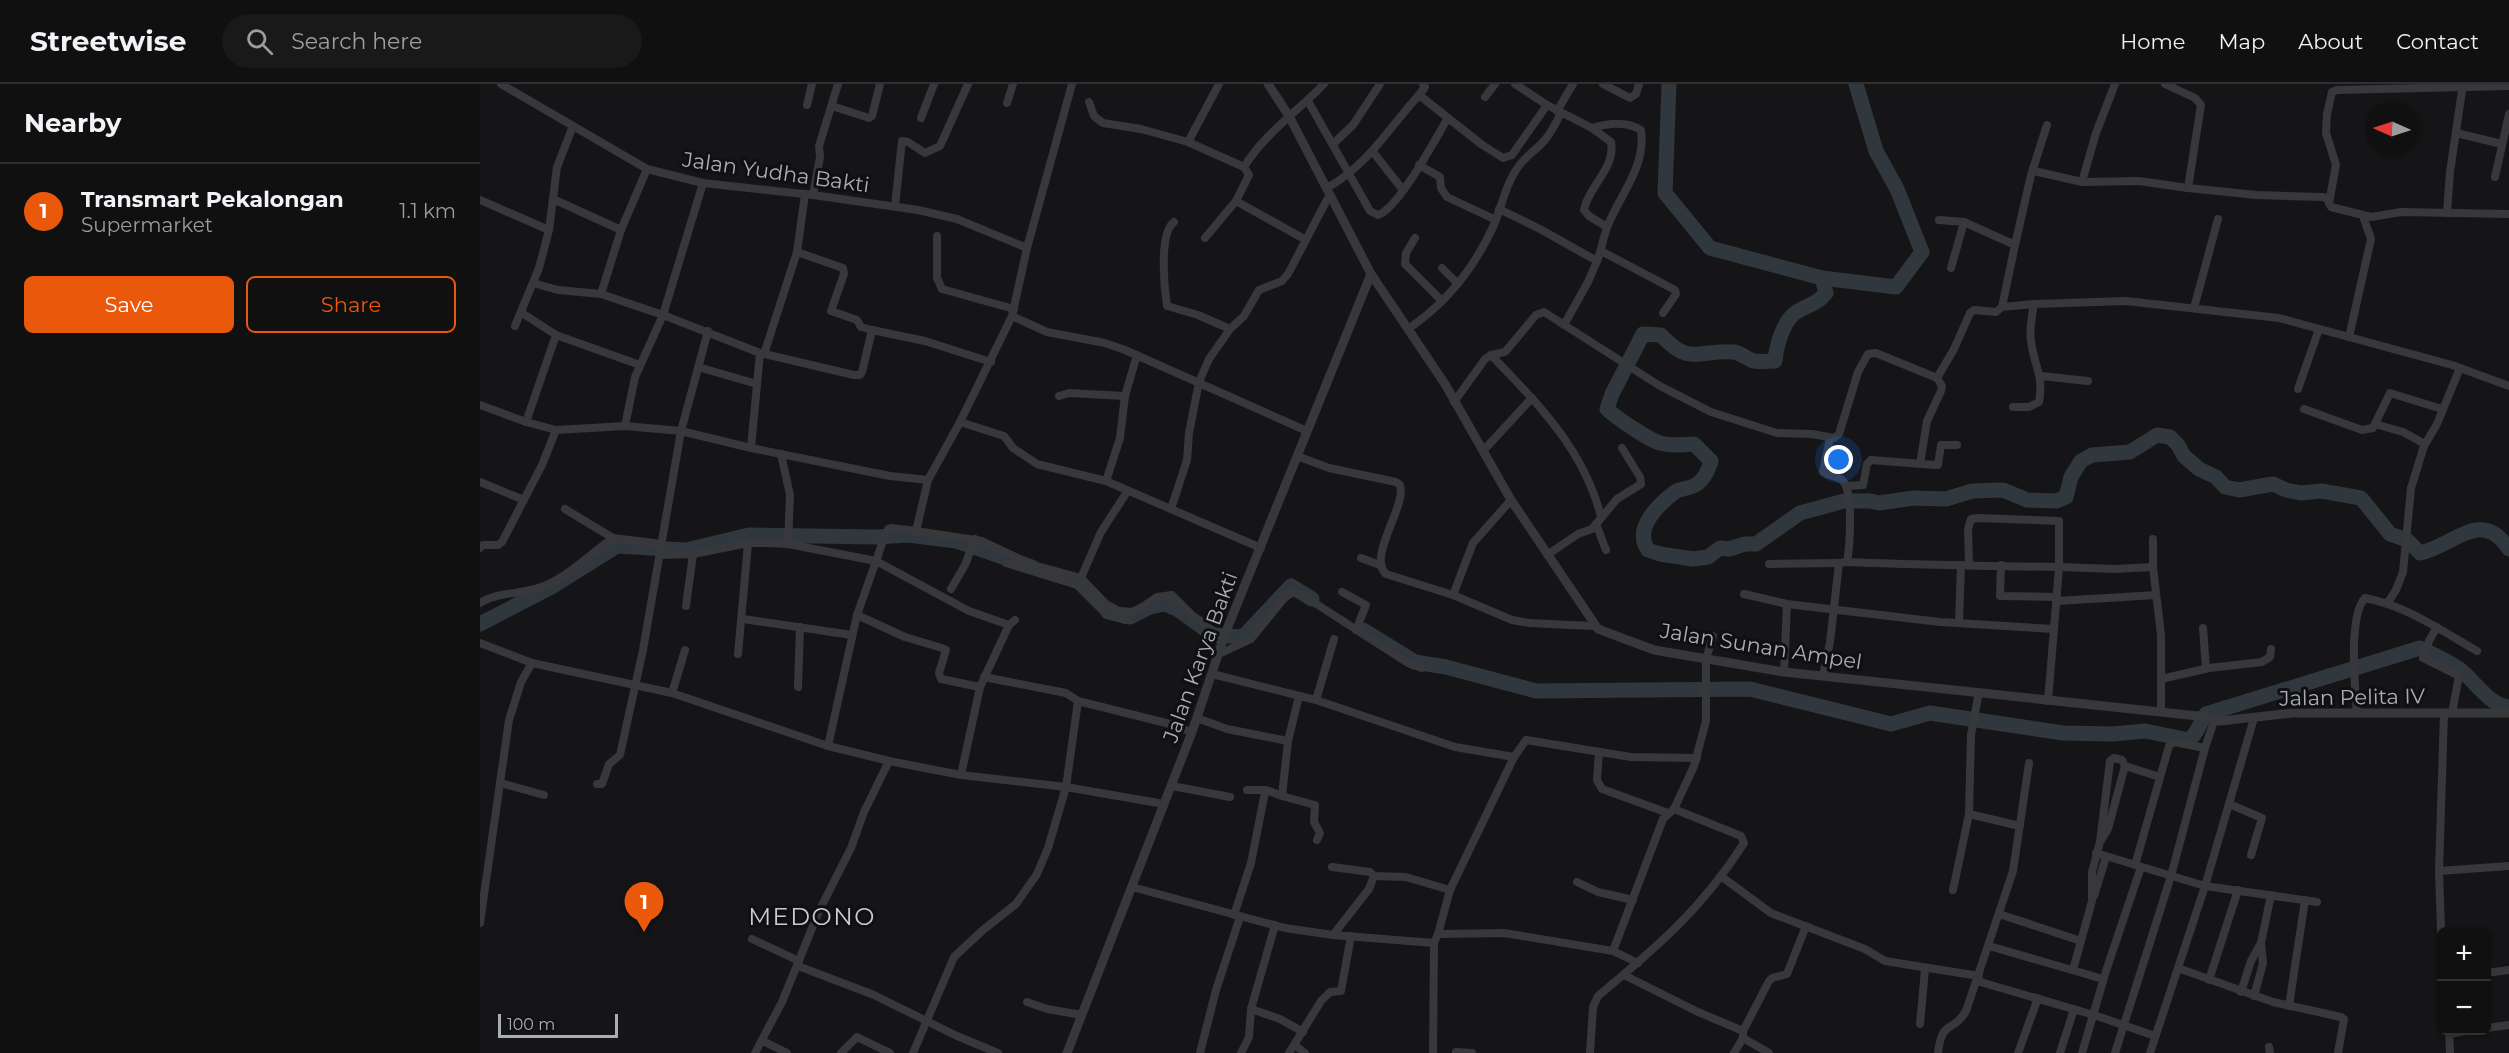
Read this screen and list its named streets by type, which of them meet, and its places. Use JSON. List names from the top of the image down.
{
  "streets": {
    "street": [
      "Jalan Yudha Bakti",
      "Jalan Sunan Ampel",
      "Jalan Karya Bakti",
      "Jalan Pelita IV"
    ]
  },
  "crossings": [
    ["Jalan Sunan Ampel", "Jalan Pelita IV"]
  ],
  "districts": ["MEDONO"],
  "scale_bar": "100 m",
  "north": "left",
  "page": {
    "header": "Streetwise",
    "search": "Search here",
    "nav": [
      "Home",
      "Map",
      "About",
      "Contact"
    ],
    "heading": "Nearby",
    "list": [
      {
        "mark": "1",
        "name": "Transmart Pekalongan",
        "note": "Supermarket",
        "value": "1.1 km"
      }
    ],
    "buttons": ["Save", "Share"],
    "pins": "1",
    "map_buttons": ["+", "−"],
    "scale": "100 m"
  }
}
